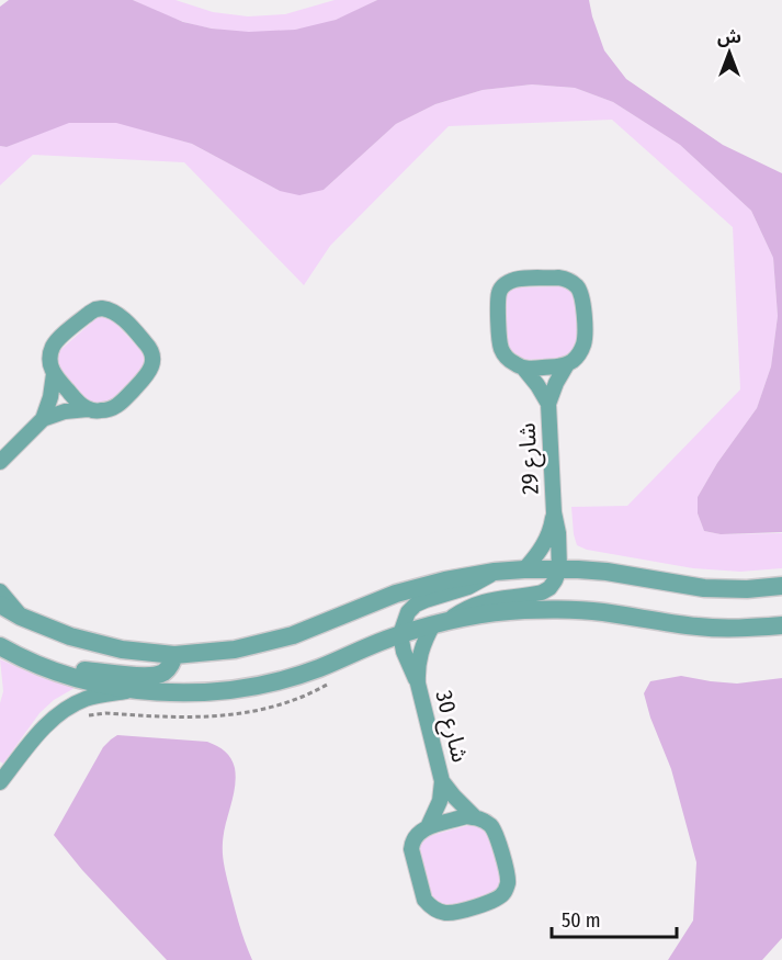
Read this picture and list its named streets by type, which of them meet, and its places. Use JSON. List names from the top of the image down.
{
  "streets": {
    "street": ["شارع 29", "شارع 30"]
  },
  "scale_bar": "50 m",
  "north": "top"
}
